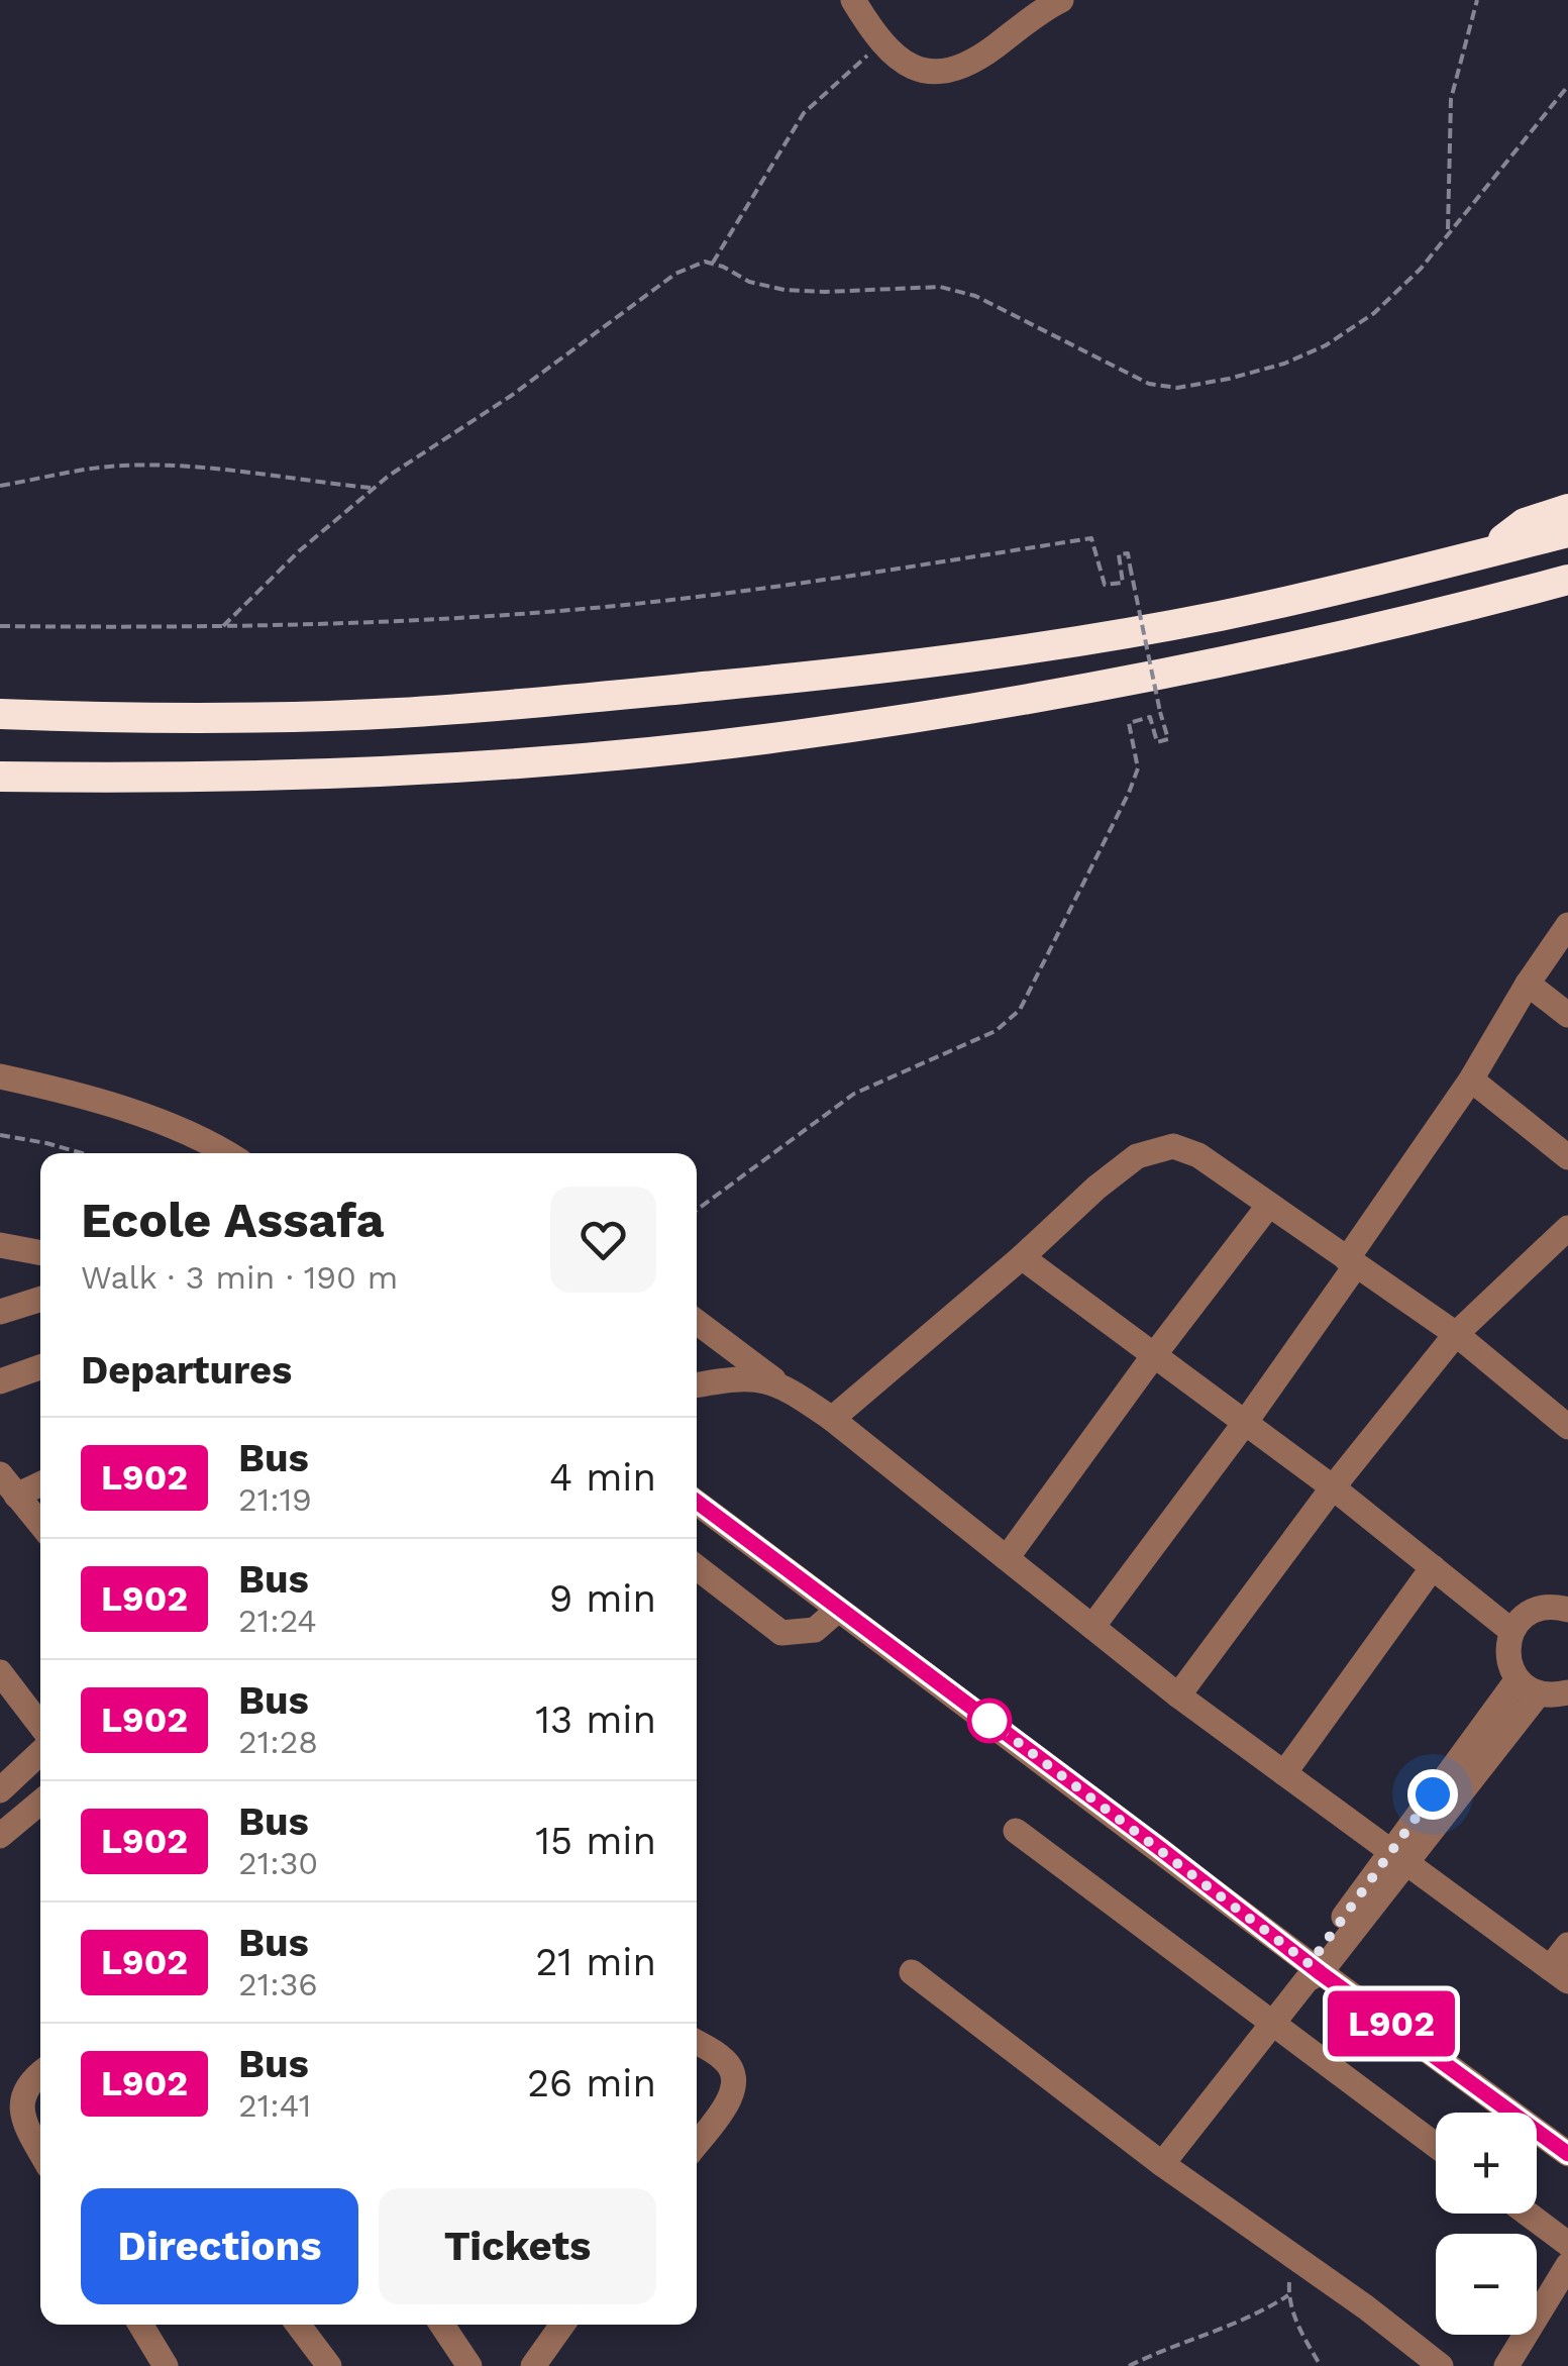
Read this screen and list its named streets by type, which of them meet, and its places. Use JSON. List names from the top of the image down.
{
  "lines": ["bus line L902"],
  "page": {
    "on_map": "L902",
    "heading": [
      ["Ecole Assafa", "Walk · 3 min · 190 m"],
      "Departures"
    ],
    "list": [
      {
        "mark": "L902",
        "name": "Bus",
        "note": "21:19",
        "value": "4 min"
      },
      {
        "mark": "L902",
        "name": "Bus",
        "note": "21:24",
        "value": "9 min"
      },
      {
        "mark": "L902",
        "name": "Bus",
        "note": "21:28",
        "value": "13 min"
      },
      {
        "mark": "L902",
        "name": "Bus",
        "note": "21:30",
        "value": "15 min"
      },
      {
        "mark": "L902",
        "name": "Bus",
        "note": "21:36",
        "value": "21 min"
      },
      {
        "mark": "L902",
        "name": "Bus",
        "note": "21:41",
        "value": "26 min"
      }
    ],
    "map_buttons": ["+", "−"],
    "buttons": ["Directions", "Tickets"]
  }
}
